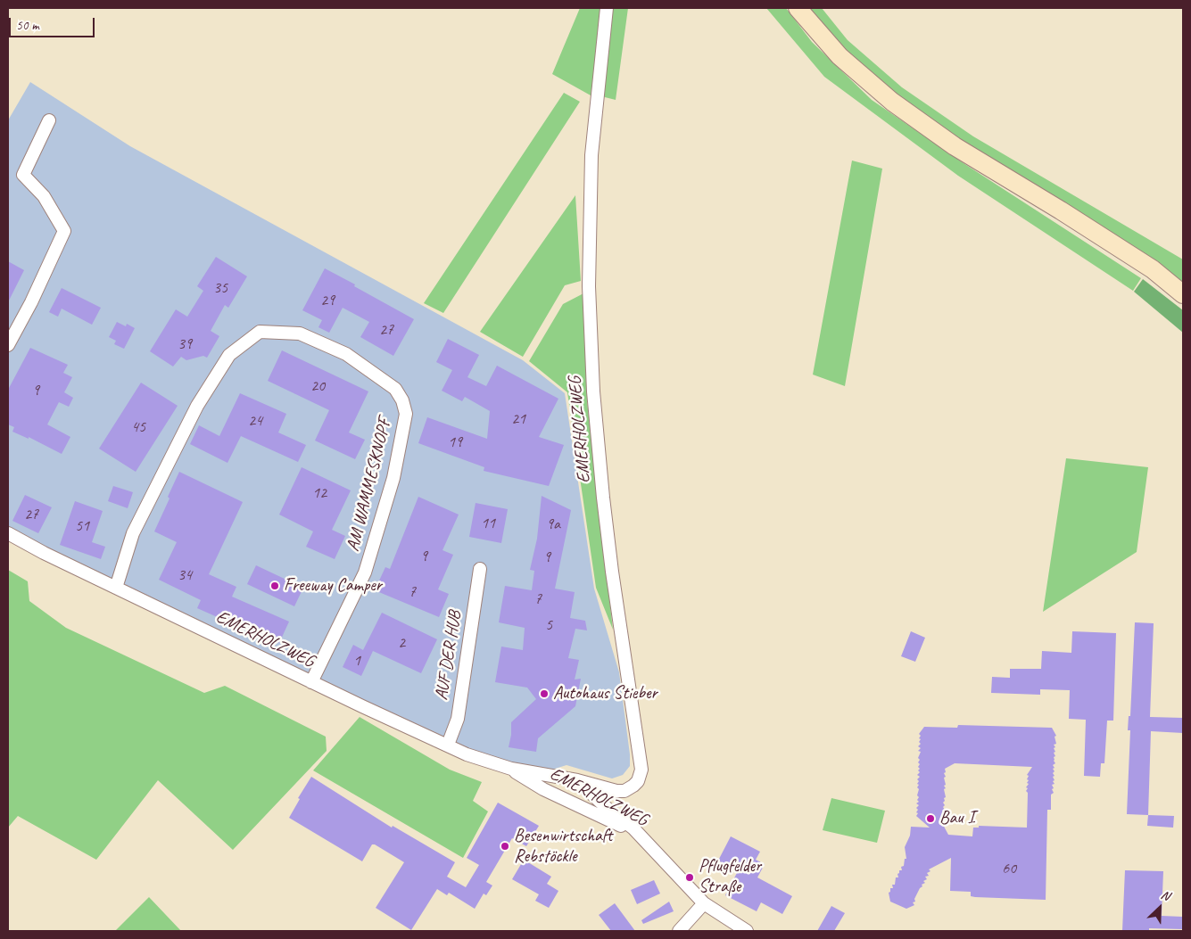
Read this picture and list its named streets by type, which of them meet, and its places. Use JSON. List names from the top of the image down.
{
  "streets": {
    "street": ["EMERHOLZWEG", "AM WAMMESKNOPF", "AUF DER HUB"]
  },
  "crossings": [
    ["EMERHOLZWEG", "AM WAMMESKNOPF"],
    ["EMERHOLZWEG", "AUF DER HUB"]
  ],
  "places": [
    "Freeway Camper",
    "Autohaus Stieber",
    "Bau I",
    "Besenwirtschaft Rebstöckle",
    "Pflugfelder Straße"
  ],
  "house_numbers": [
    "35",
    "29",
    "27",
    "39",
    "20",
    "9",
    "21",
    "24",
    "45",
    "19",
    "12",
    "27",
    "11",
    "9a",
    "51",
    "9",
    "9",
    "34",
    "7",
    "7",
    "5",
    "2",
    "1",
    "60"
  ],
  "scale_bar": "50 m",
  "north": "top right"
}
